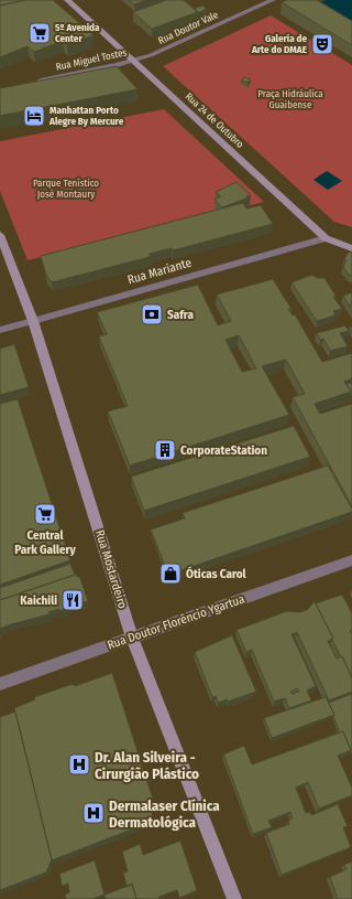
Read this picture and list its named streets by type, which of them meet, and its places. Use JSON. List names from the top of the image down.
{
  "streets": {
    "main road": ["Rua 24 de Outubro", "Rua Mostardeiro"],
    "street": [
      "Rua Doutor Vale",
      "Rua Miguel Tostes",
      "Rua Mariante",
      "Rua Doutor Florêncio Ygartua"
    ]
  },
  "crossings": [
    ["Rua Doutor Vale", "Rua Miguel Tostes"],
    ["Rua Doutor Vale", "Rua 24 de Outubro"],
    ["Rua Miguel Tostes", "Rua 24 de Outubro"],
    ["Rua 24 de Outubro", "Rua Mariante"],
    ["Rua Mariante", "Rua Mostardeiro"],
    ["Rua Mostardeiro", "Rua Doutor Florêncio Ygartua"]
  ],
  "parks": ["Praça Hidráulica Guaibense", "Parque Tenístico José Montaury"],
  "places": {
    "supermarket": ["5ª Avenida Center", "Central Park Gallery"],
    "theatre": ["Galeria de Arte do DMAE"],
    "hotel": ["Manhattan Porto Alegre By Mercure"],
    "bank": ["Safra"],
    "building": ["CorporateStation"],
    "shop": ["Óticas Carol"],
    "restaurant": ["Kaichili"],
    "hospital": ["Dr. Alan Silveira - Cirurgião Plástico", "Dermalaser Clínica Dermatológica"]
  }
}
